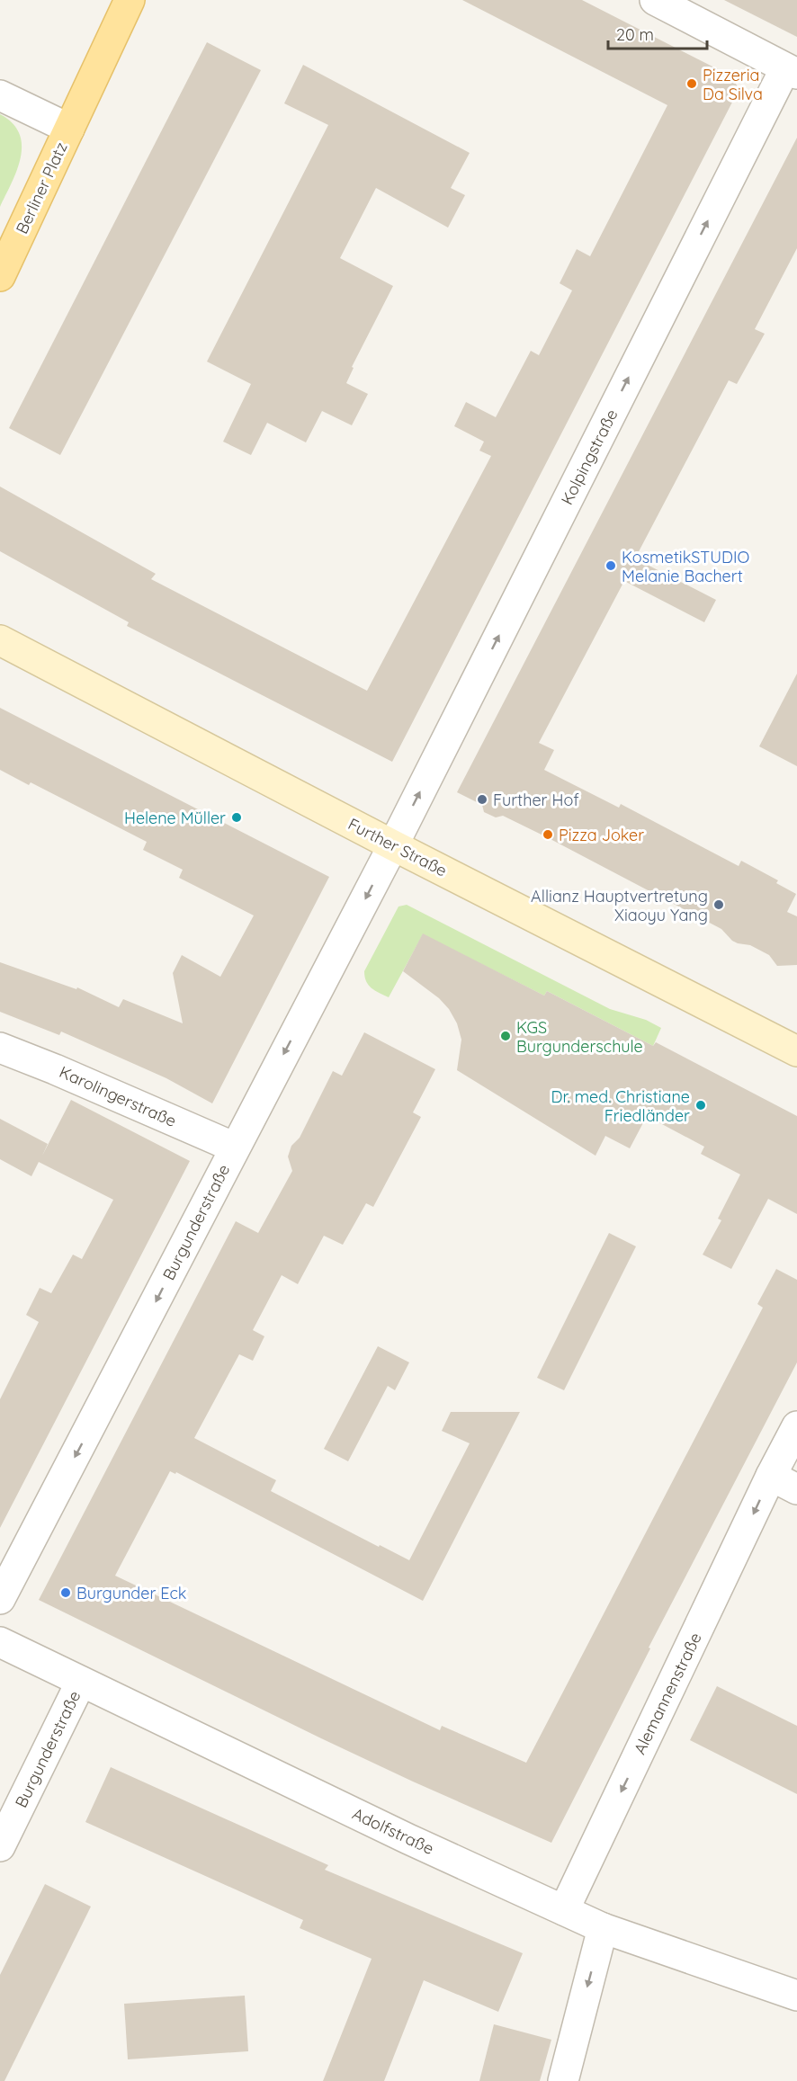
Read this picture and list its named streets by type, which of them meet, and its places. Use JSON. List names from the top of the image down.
{
  "streets": {
    "main road": ["Berliner Platz", "Further Straße"],
    "street": [
      "Kolpingstraße",
      "Karolingerstraße",
      "Burgunderstraße",
      "Alemannenstraße",
      "Adolfstraße"
    ]
  },
  "crossings": [
    ["Kolpingstraße", "Further Straße"],
    ["Kolpingstraße", "Burgunderstraße"],
    ["Further Straße", "Burgunderstraße"],
    ["Karolingerstraße", "Burgunderstraße"],
    ["Burgunderstraße", "Adolfstraße"],
    ["Alemannenstraße", "Adolfstraße"]
  ],
  "one_way": ["Kolpingstraße", "Burgunderstraße", "Alemannenstraße"],
  "places": [
    "Pizzeria Da Silva",
    "KosmetikSTUDIO Melanie Bachert",
    "Further Hof",
    "Helene Müller",
    "Pizza Joker",
    "Allianz Hauptvertretung Xiaoyu Yang",
    "KGS Burgunderschule",
    "Dr. med. Christiane Friedländer",
    "Burgunder Eck"
  ],
  "scale_bar": "20 m"
}
